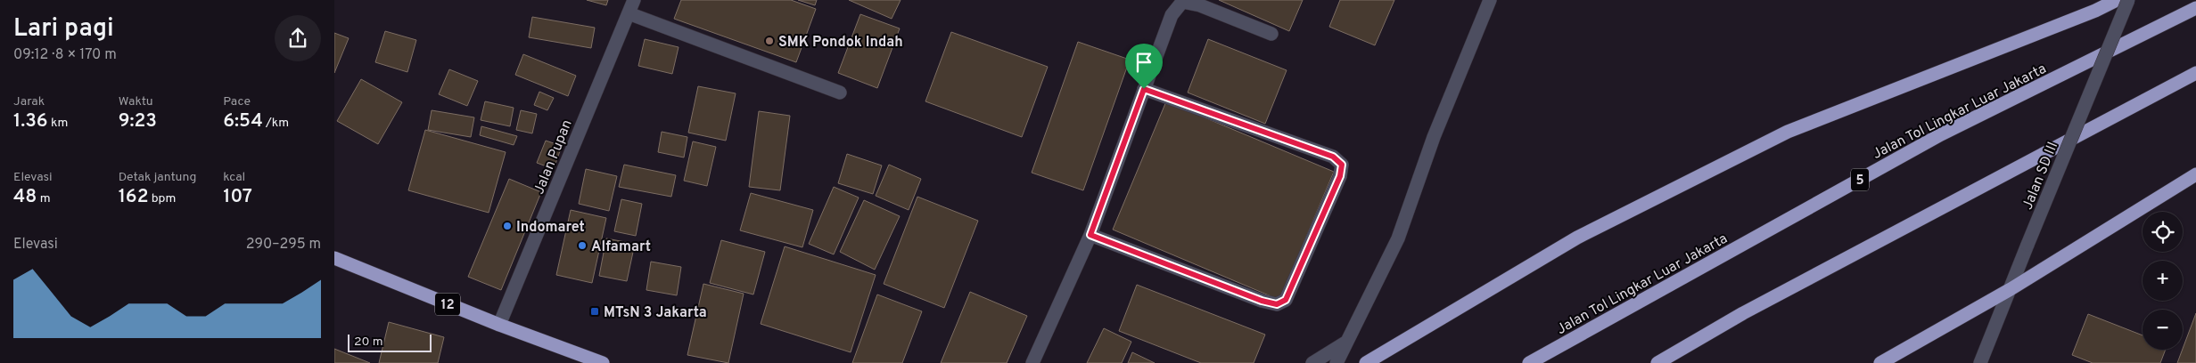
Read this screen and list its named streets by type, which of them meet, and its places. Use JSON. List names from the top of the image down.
{
  "streets": {
    "highway": ["Jalan Tol Lingkar Luar Jakarta", "5", "12"],
    "street": ["Jalan Pupan", "Jalan SD III"]
  },
  "crossings": [
    ["Jalan Pupan", "12"]
  ],
  "places": {
    "other": ["SMK Pondok Indah", "Indomaret", "Alfamart"],
    "transit": ["MTsN 3 Jakarta"]
  },
  "scale_bar": "20 m",
  "page": {
    "heading": ["Lari pagi", "09:12 · 8 × 170 m"],
    "stats": [
      ["Jarak", "1.36 km"],
      ["Waktu", "9:23"],
      ["Pace", "6:54 /km"],
      ["Elevasi", "48 m"],
      ["Detak jantung", "162 bpm"],
      ["kcal", "107"]
    ],
    "map_buttons": ["+", "−"],
    "chart": ["Elevasi", "290–295 m"],
    "scale": "20 m"
  }
}
